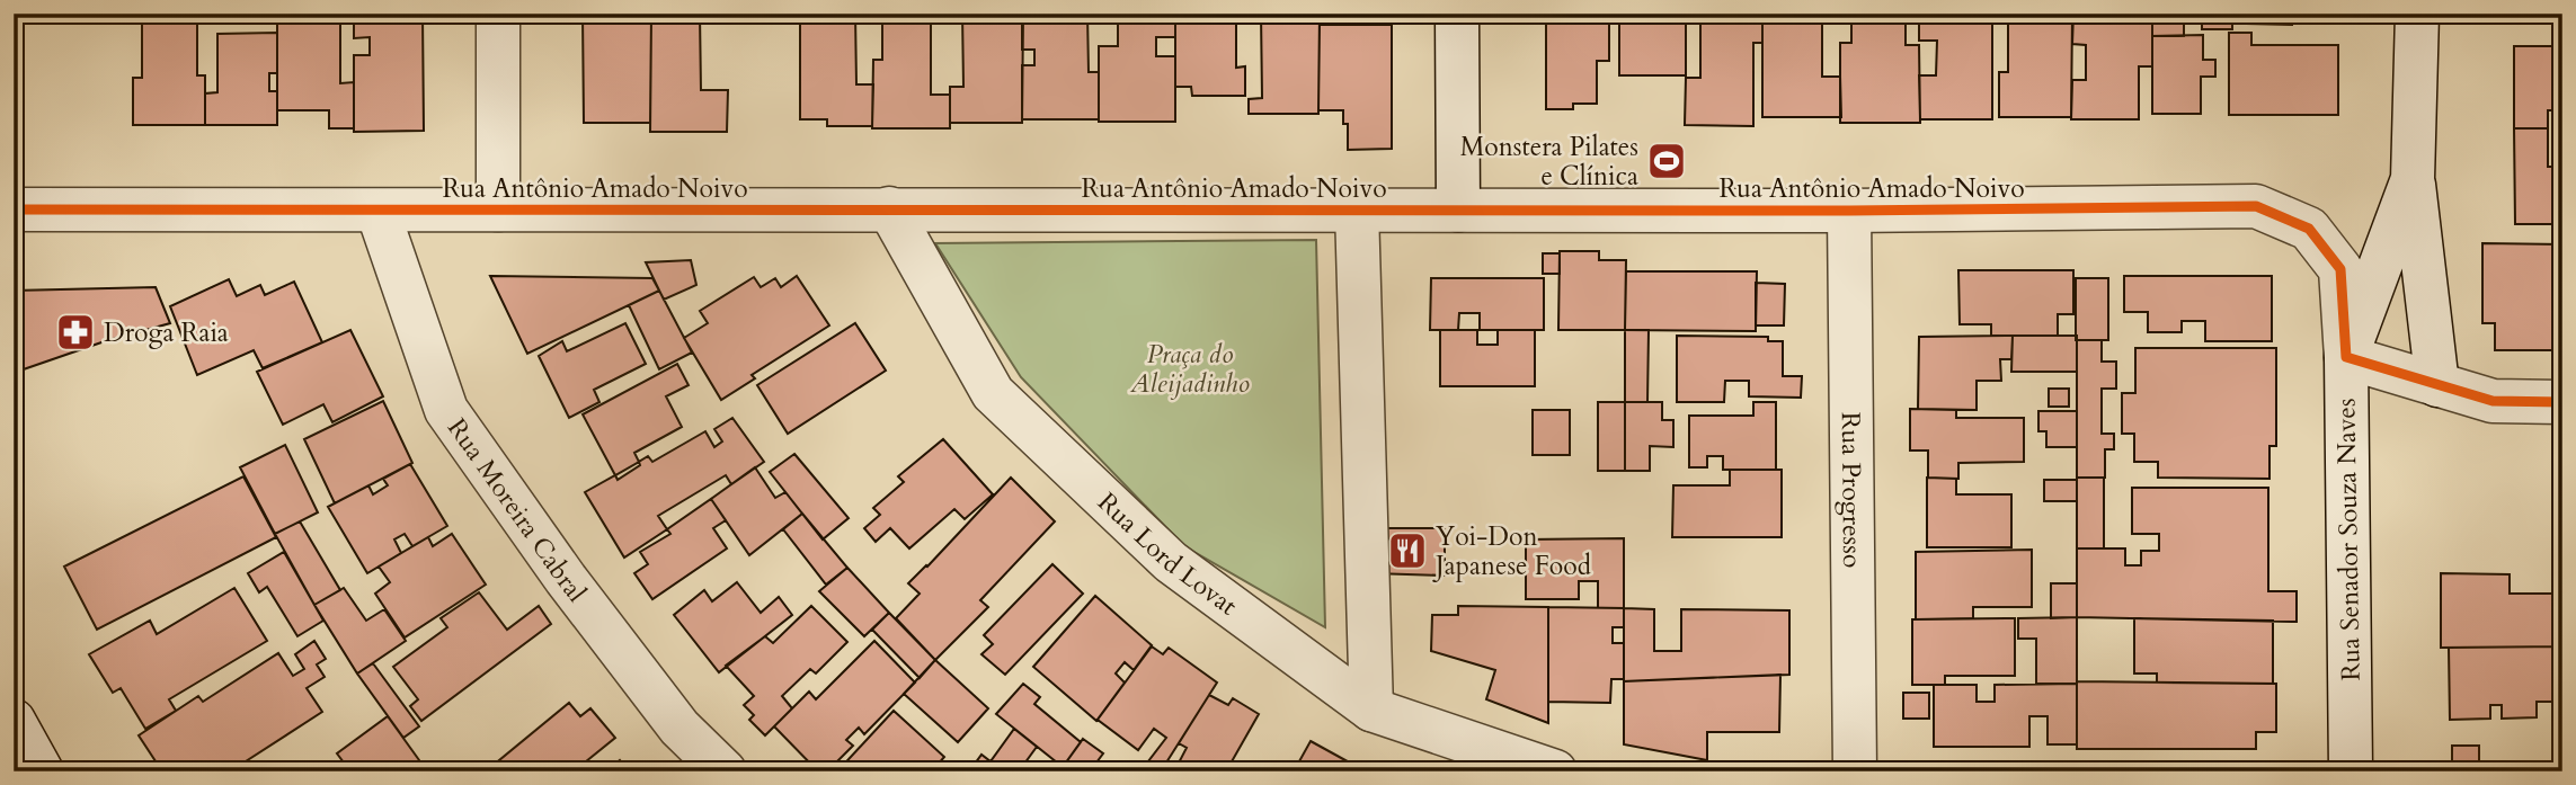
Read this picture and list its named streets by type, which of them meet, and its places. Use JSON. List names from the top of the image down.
{
  "streets": {
    "street": [
      "Rua Antônio Amado Noivo",
      "Rua Progresso",
      "Rua Moreira Cabral",
      "Rua Senador Souza Naves",
      "Rua Lord Lovat"
    ]
  },
  "crossings": [
    ["Rua Antônio Amado Noivo", "Rua Progresso"],
    ["Rua Antônio Amado Noivo", "Rua Moreira Cabral"],
    ["Rua Antônio Amado Noivo", "Rua Senador Souza Naves"],
    ["Rua Antônio Amado Noivo", "Rua Lord Lovat"]
  ],
  "parks": ["Praça do Aleijadinho"],
  "places": {
    "sports": ["Monstera Pilates e Clínica"],
    "pharmacy": ["Droga Raia"],
    "restaurant": ["Yoi-Don Japanese Food"]
  }
}
